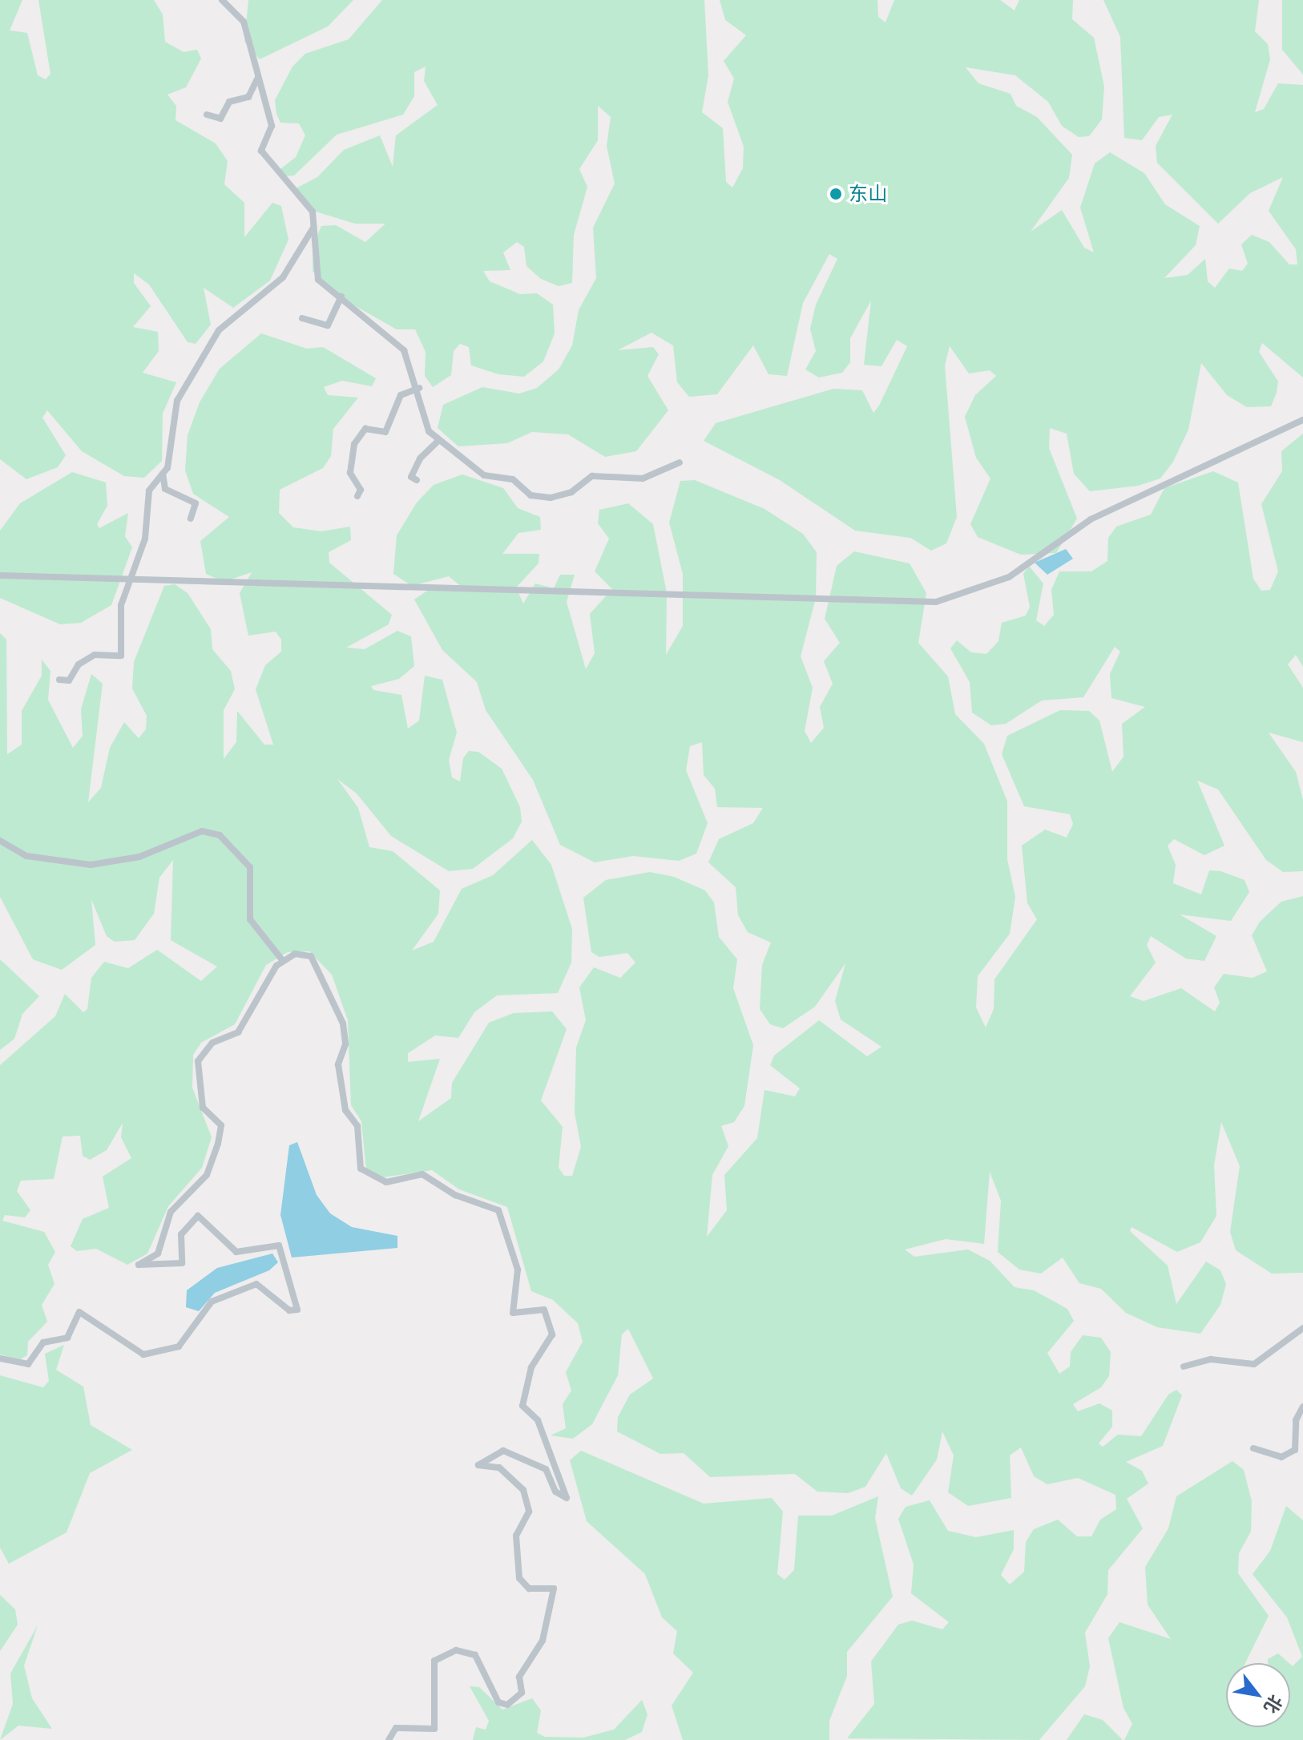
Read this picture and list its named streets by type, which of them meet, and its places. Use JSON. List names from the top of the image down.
{
  "places": ["东山"],
  "north": "bottom right"
}
